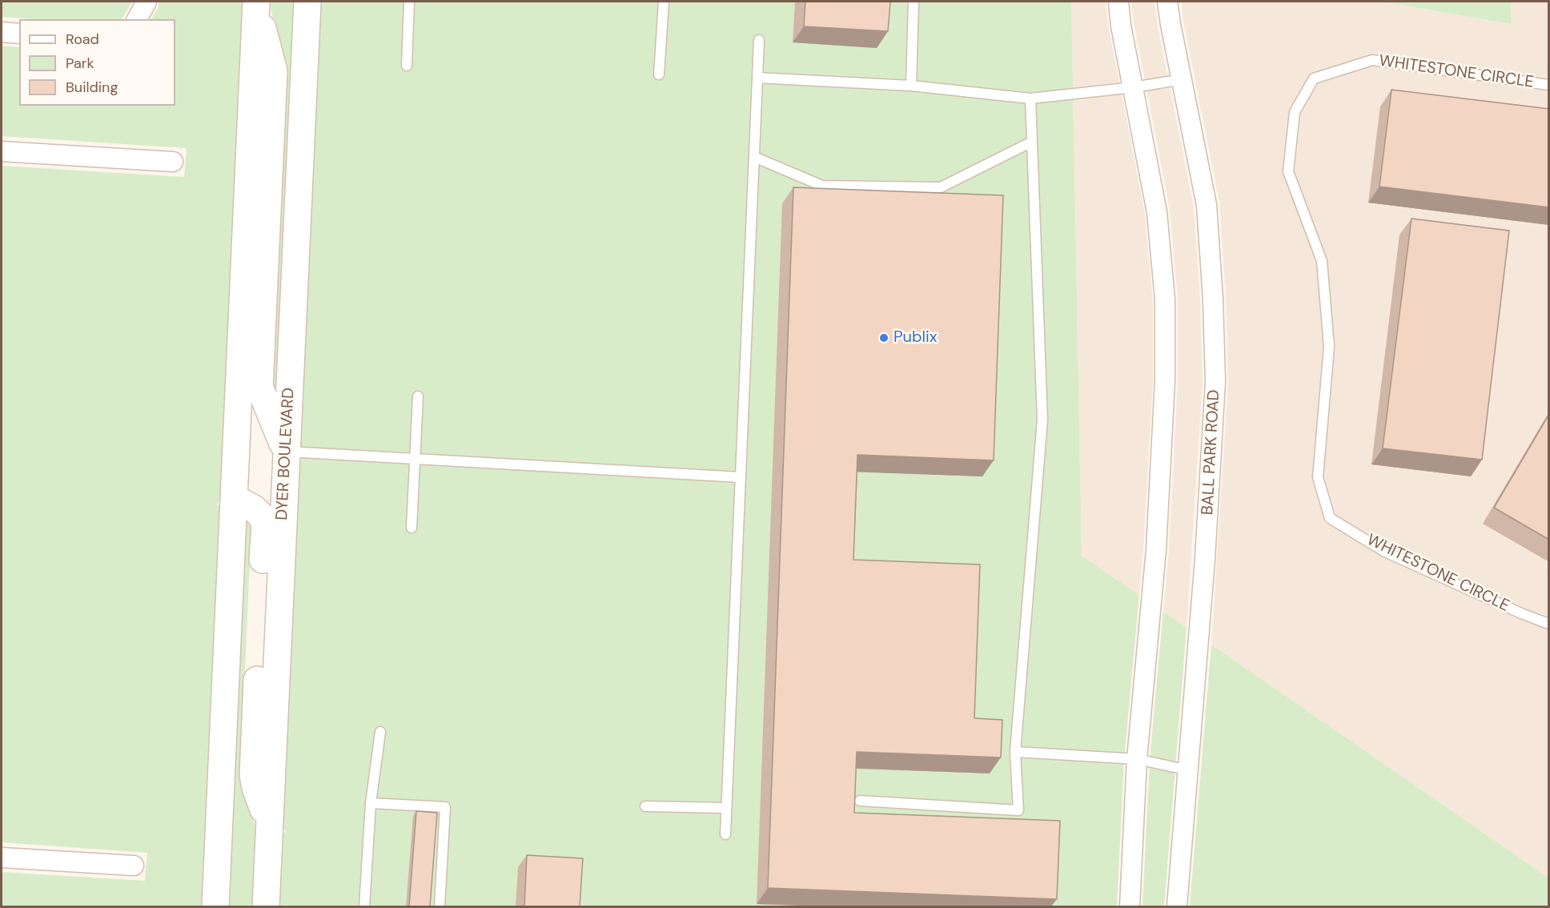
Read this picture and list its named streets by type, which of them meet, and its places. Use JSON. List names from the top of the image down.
{
  "streets": {
    "main road": ["DYER BOULEVARD"],
    "street": ["BALL PARK ROAD"],
    "lane": ["WHITESTONE CIRCLE"]
  },
  "places": ["Publix"],
  "legend": ["Road", "Park", "Building"]
}
